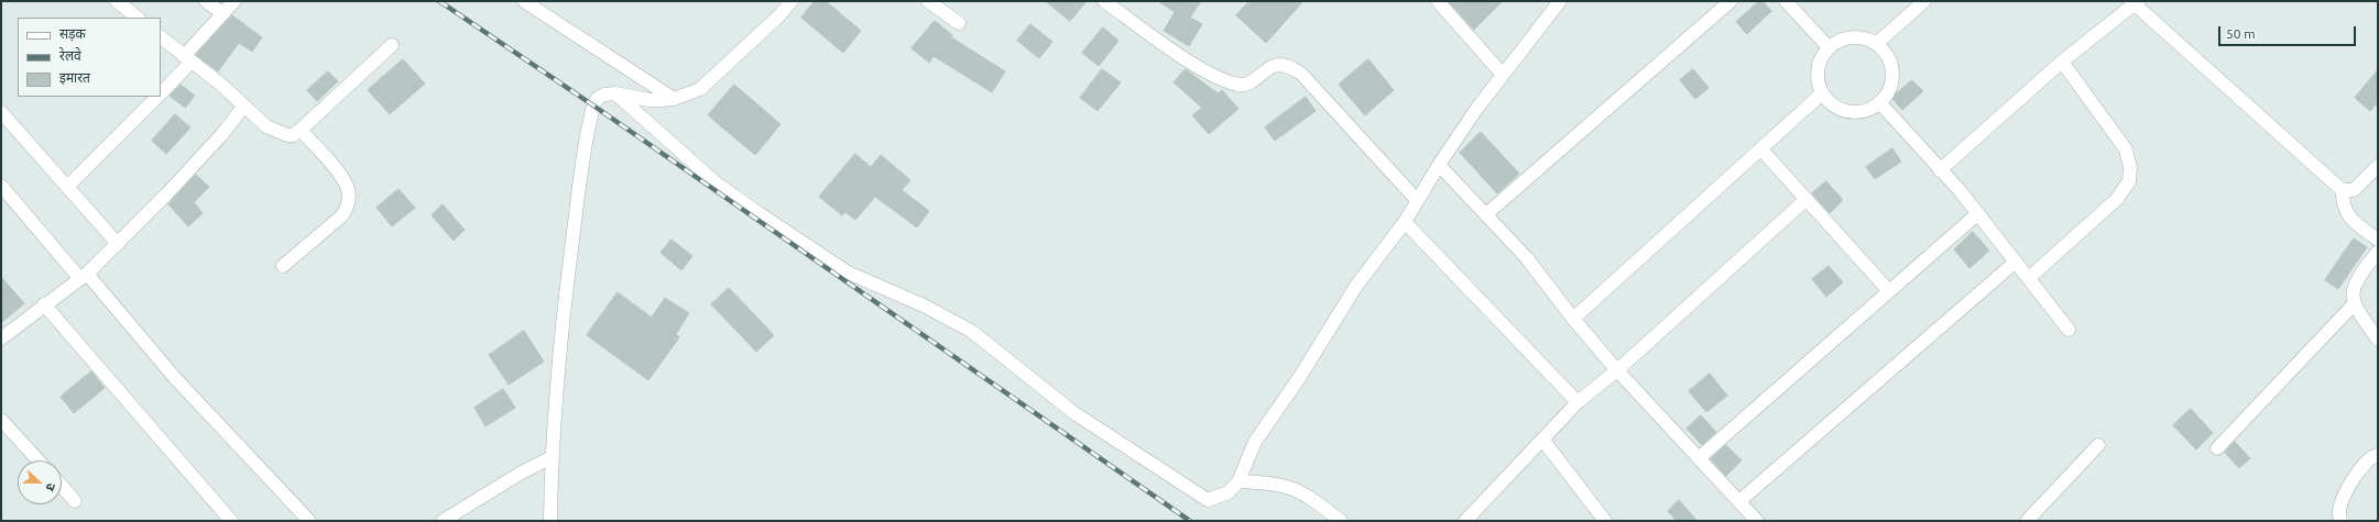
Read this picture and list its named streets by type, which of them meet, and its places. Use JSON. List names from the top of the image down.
{
  "legend": ["सड़क", "रेलवे", "इमारत"],
  "scale_bar": "50 m",
  "north": "right"
}
